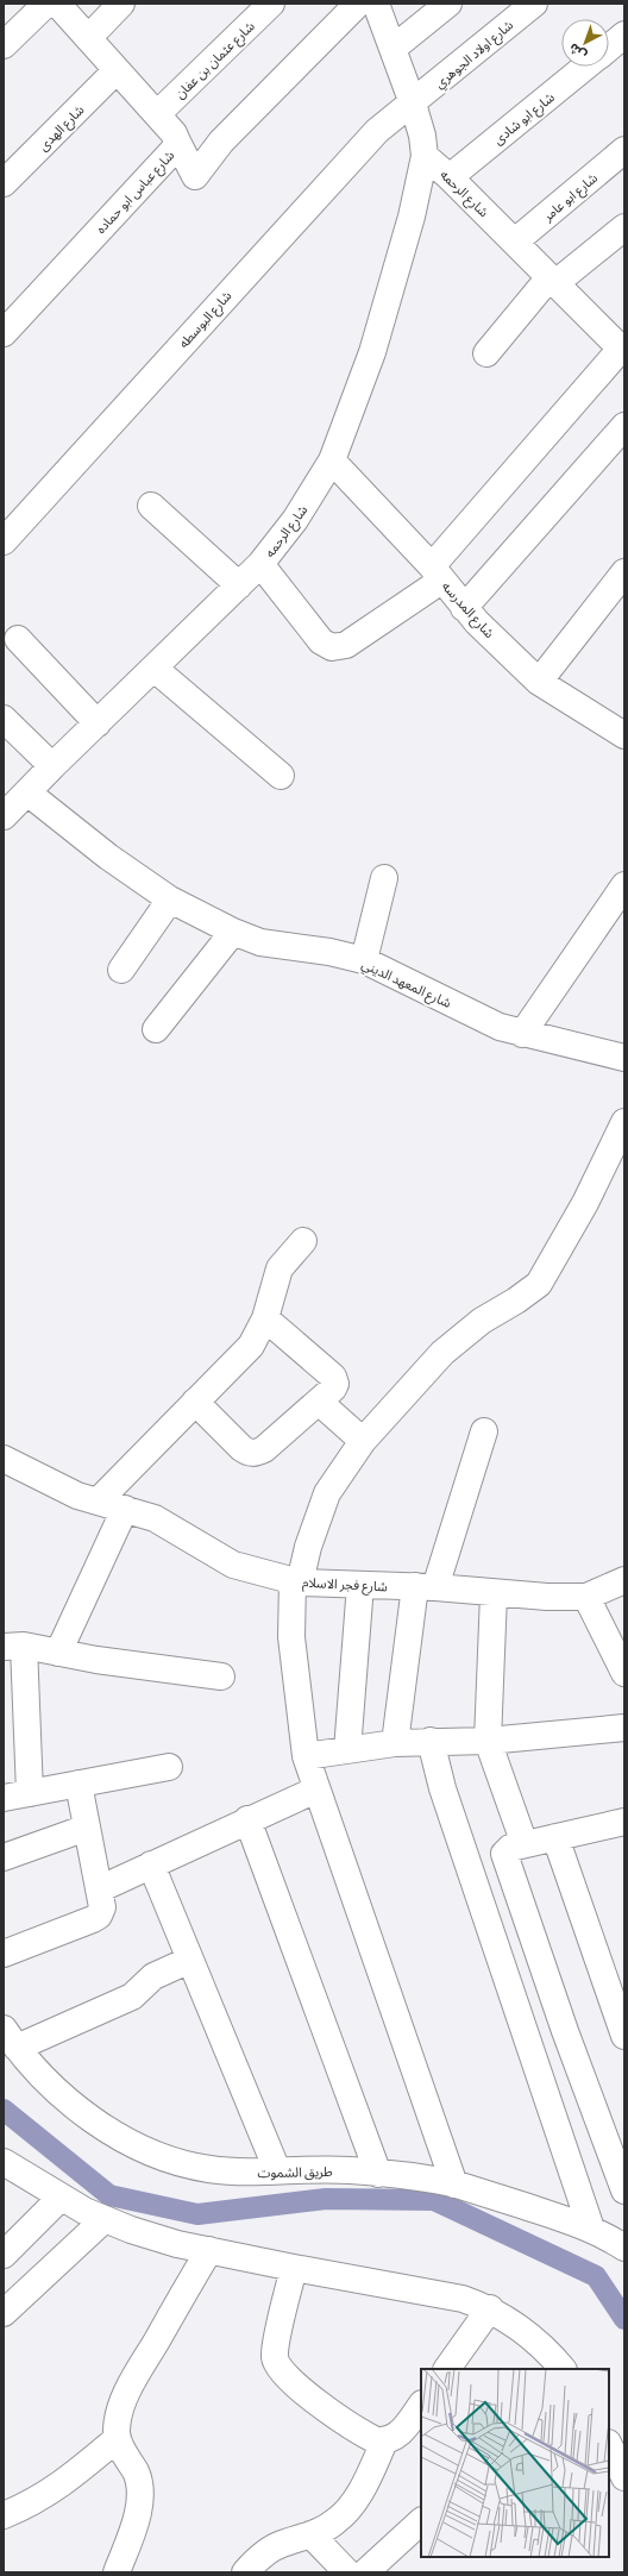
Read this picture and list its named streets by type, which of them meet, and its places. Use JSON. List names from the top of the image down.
{
  "streets": {
    "street": [
      "شارع اولاد الجوهري",
      "شارع عثمان بن عفان",
      "شارع ابو شادى",
      "شارع الهدى",
      "شارع عباس ابو حماده",
      "شارع الرحمه",
      "شارع ابو عامر",
      "شارع البوسطه",
      "شارع المدرسه",
      "شارع المعهد الديني",
      "شارع فجر الاسلام",
      "طريق الشموت"
    ]
  },
  "crossings": [
    ["شارع اولاد الجوهري", "شارع الرحمه"],
    ["شارع اولاد الجوهري", "شارع البوسطه"],
    ["شارع عثمان بن عفان", "شارع عباس ابو حماده"],
    ["شارع ابو شادى", "شارع الرحمه"],
    ["شارع الهدى", "شارع عباس ابو حماده"],
    ["شارع الرحمه", "شارع ابو عامر"],
    ["شارع الرحمه", "شارع البوسطه"],
    ["شارع الرحمه", "شارع المدرسه"],
    ["شارع الرحمه", "شارع المعهد الديني"]
  ],
  "north": "bottom left"
}
